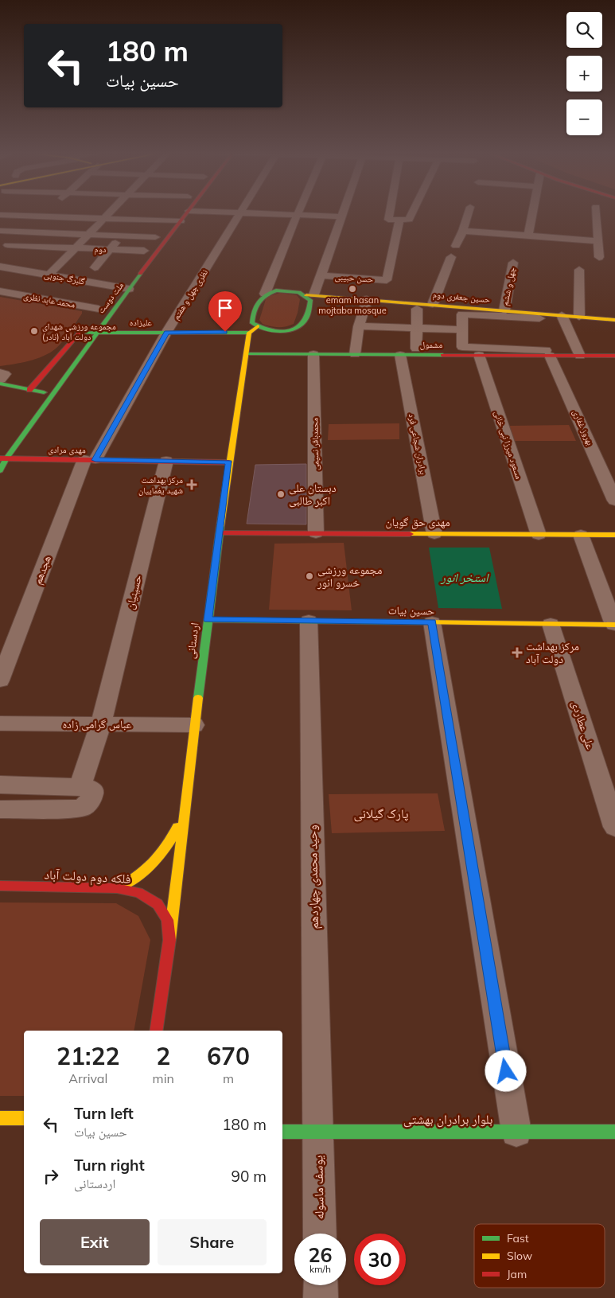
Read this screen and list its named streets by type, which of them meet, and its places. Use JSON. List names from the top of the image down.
{
  "streets": {
    "street": [
      "دوم",
      "گلبرگ جنوبی",
      "حسن حبیبی",
      "چهل و ششم",
      "نظری چهل و هفتم",
      "حسین جعفری دوم",
      "ملت دوست",
      "محمد عابد نظری",
      "علیزاده",
      "مشمول",
      "بهروز غفاری",
      "محمدباقر نسیمی",
      "برادران شجاعی فرد",
      "مسعود میرزا نبی خانی",
      "مهدی مرادی",
      "مهدی حق گویان",
      "هجدهم",
      "حسینیان",
      "حسین بیات",
      "اردستانی",
      "عباس گرامی زاده",
      "علی عطاردی",
      "فلکه دوم دولت آباد",
      "وحید محمدی چهاردهم",
      "بلوار برادران بهشتی",
      "یوسف ماسوله"
    ]
  },
  "crossings": [
    ["گلبرگ جنوبی", "ملت دوست"],
    ["چهل و ششم", "حسین جعفری دوم"],
    ["نظری چهل و هفتم", "علیزاده"],
    ["نظری چهل و هفتم", "مهدی مرادی"],
    ["نظری چهل و هفتم", "هجدهم"],
    ["ملت دوست", "محمد عابد نظری"],
    ["ملت دوست", "علیزاده"],
    ["ملت دوست", "مهدی مرادی"],
    ["علیزاده", "اردستانی"],
    ["مشمول", "بهروز غفاری"],
    ["مشمول", "محمدباقر نسیمی"],
    ["مشمول", "برادران شجاعی فرد"],
    ["مشمول", "مسعود میرزا نبی خانی"],
    ["مشمول", "اردستانی"],
    ["محمدباقر نسیمی", "مهدی حق گویان"],
    ["برادران شجاعی فرد", "مهدی حق گویان"],
    ["مسعود میرزا نبی خانی", "مهدی حق گویان"],
    ["مهدی مرادی", "هجدهم"],
    ["مهدی مرادی", "حسینیان"],
    ["مهدی مرادی", "اردستانی"],
    ["مهدی حق گویان", "اردستانی"],
    ["حسینیان", "عباس گرامی زاده"],
    ["حسین بیات", "اردستانی"],
    ["حسین بیات", "علی عطاردی"],
    ["حسین بیات", "وحید محمدی چهاردهم"],
    ["اردستانی", "عباس گرامی زاده"],
    ["اردستانی", "فلکه دوم دولت آباد"],
    ["وحید محمدی چهاردهم", "بلوار برادران بهشتی"],
    ["وحید محمدی چهاردهم", "یوسف ماسوله"],
    ["بلوار برادران بهشتی", "یوسف ماسوله"]
  ],
  "water": ["استخر انور"],
  "parks": ["پارک گیلانی"],
  "places": {
    "other": [
      "emam hasan mojtaba mosque",
      "مجموعه ورزشی شهدای دولت آباد (نادر)",
      "دبستان علی اکبر طالبی",
      "مجموعه ورزشی خسرو انور"
    ],
    "health": ["مرکز بهداشت شهید یغماییان", "مرکز بهداشت دولت آباد"]
  },
  "legend": ["Fast", "Slow", "Jam"],
  "page": {
    "map_buttons": ["+", "−"],
    "turn": ["180 m", "حسین بیات"],
    "eta": [
      "21:22",
      "Arrival",
      "2",
      "min",
      "670",
      "m"
    ],
    "list": [
      {
        "name": "Turn left",
        "note": "حسین بیات",
        "value": "180 m"
      },
      {
        "name": "Turn right",
        "note": "اردستانی",
        "value": "90 m"
      }
    ],
    "buttons": ["Exit", "Share"],
    "speed": "26 km/h",
    "limit": "30"
  }
}
